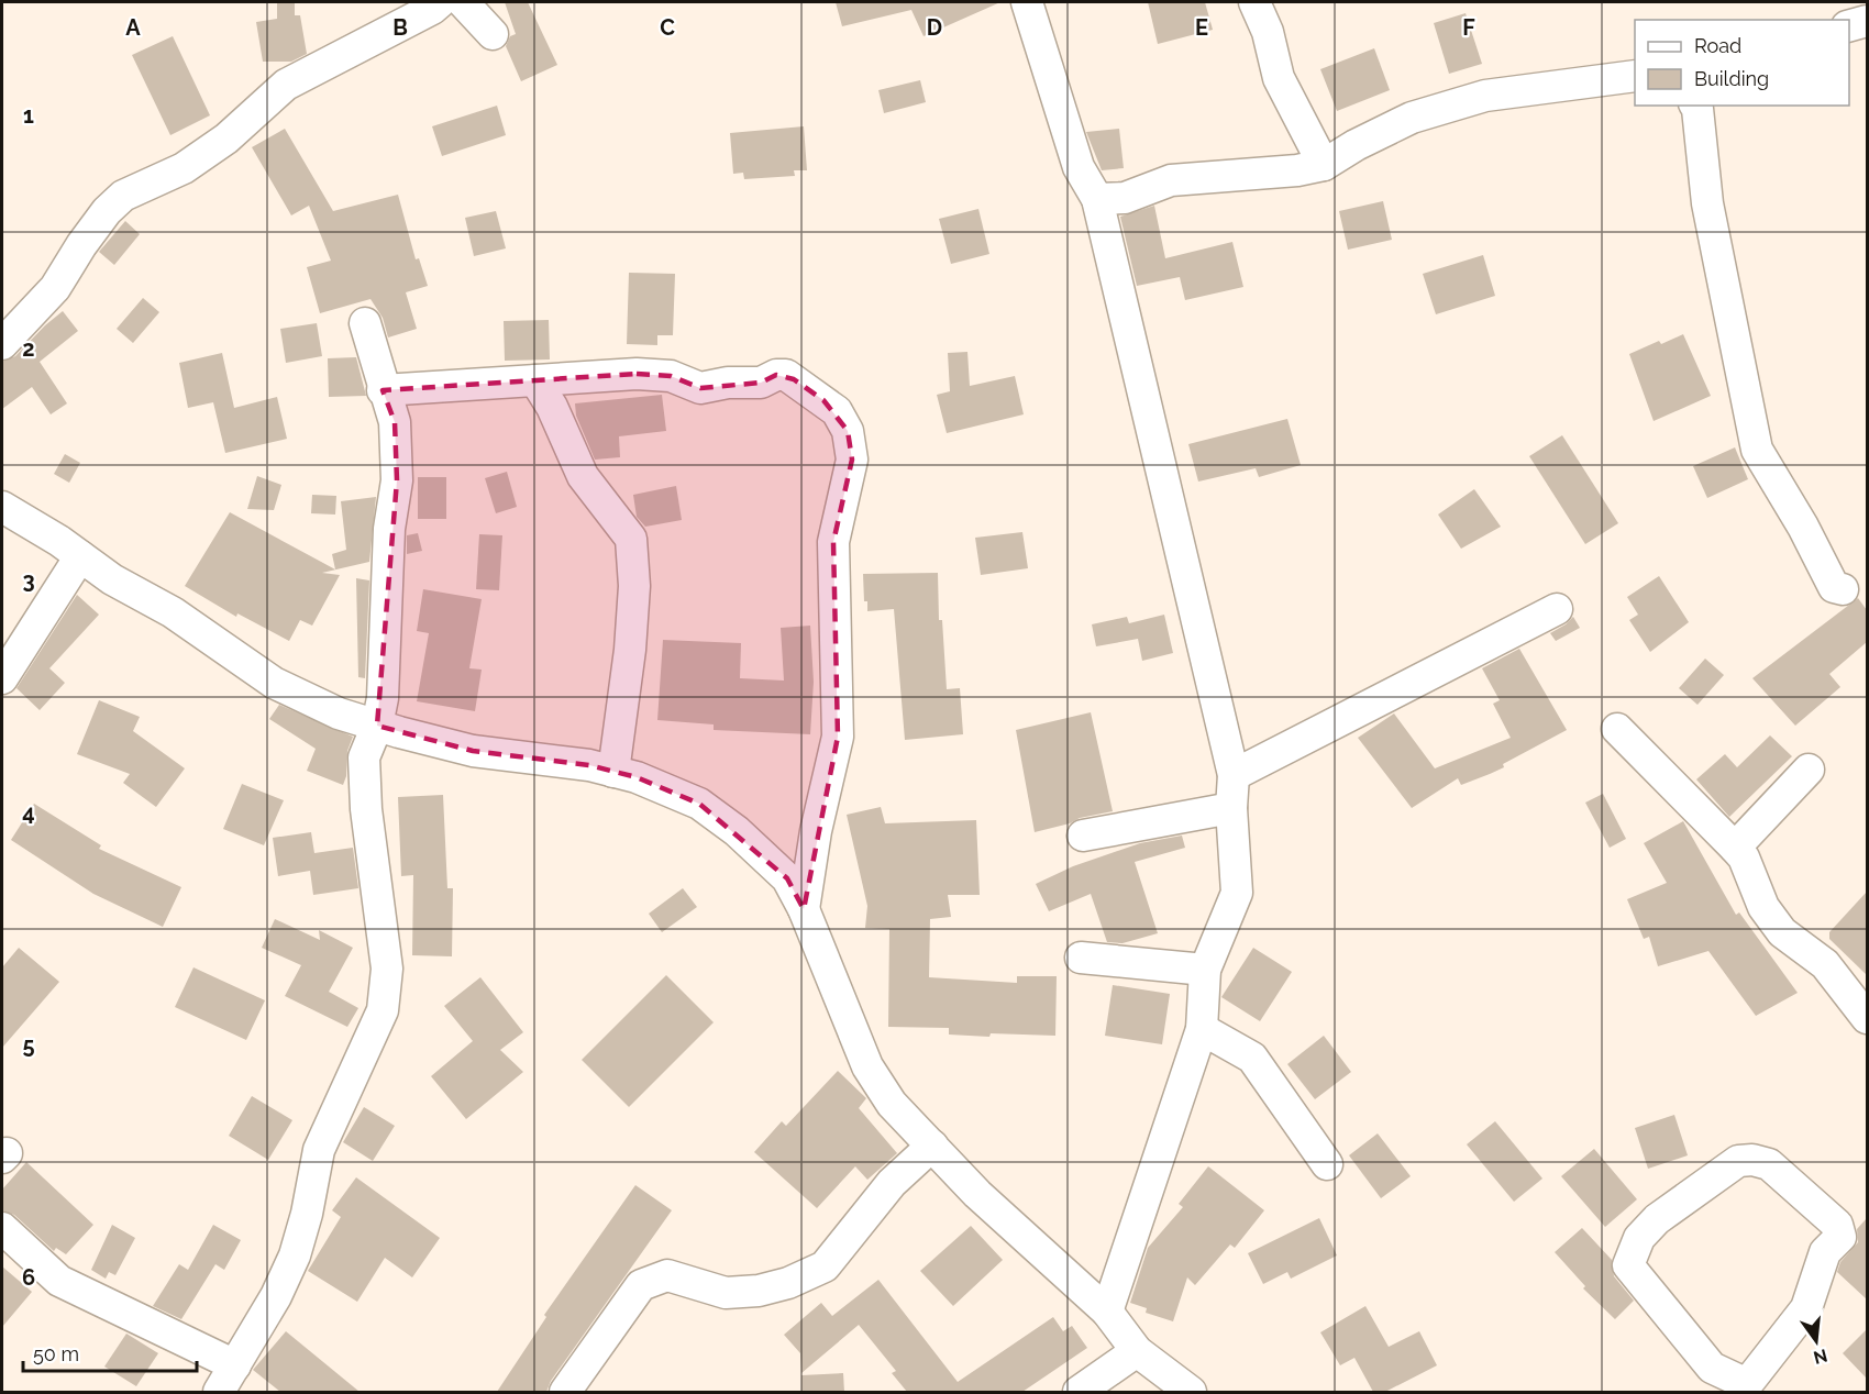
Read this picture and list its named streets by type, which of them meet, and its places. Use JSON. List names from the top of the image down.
{
  "legend": ["Road", "Building"],
  "scale_bar": "50 m",
  "north": "bottom",
  "grid": {
    "columns": [
      "A",
      "B",
      "C",
      "D",
      "E",
      "F"
    ],
    "rows": [
      "1",
      "2",
      "3",
      "4",
      "5",
      "6"
    ]
  }
}
